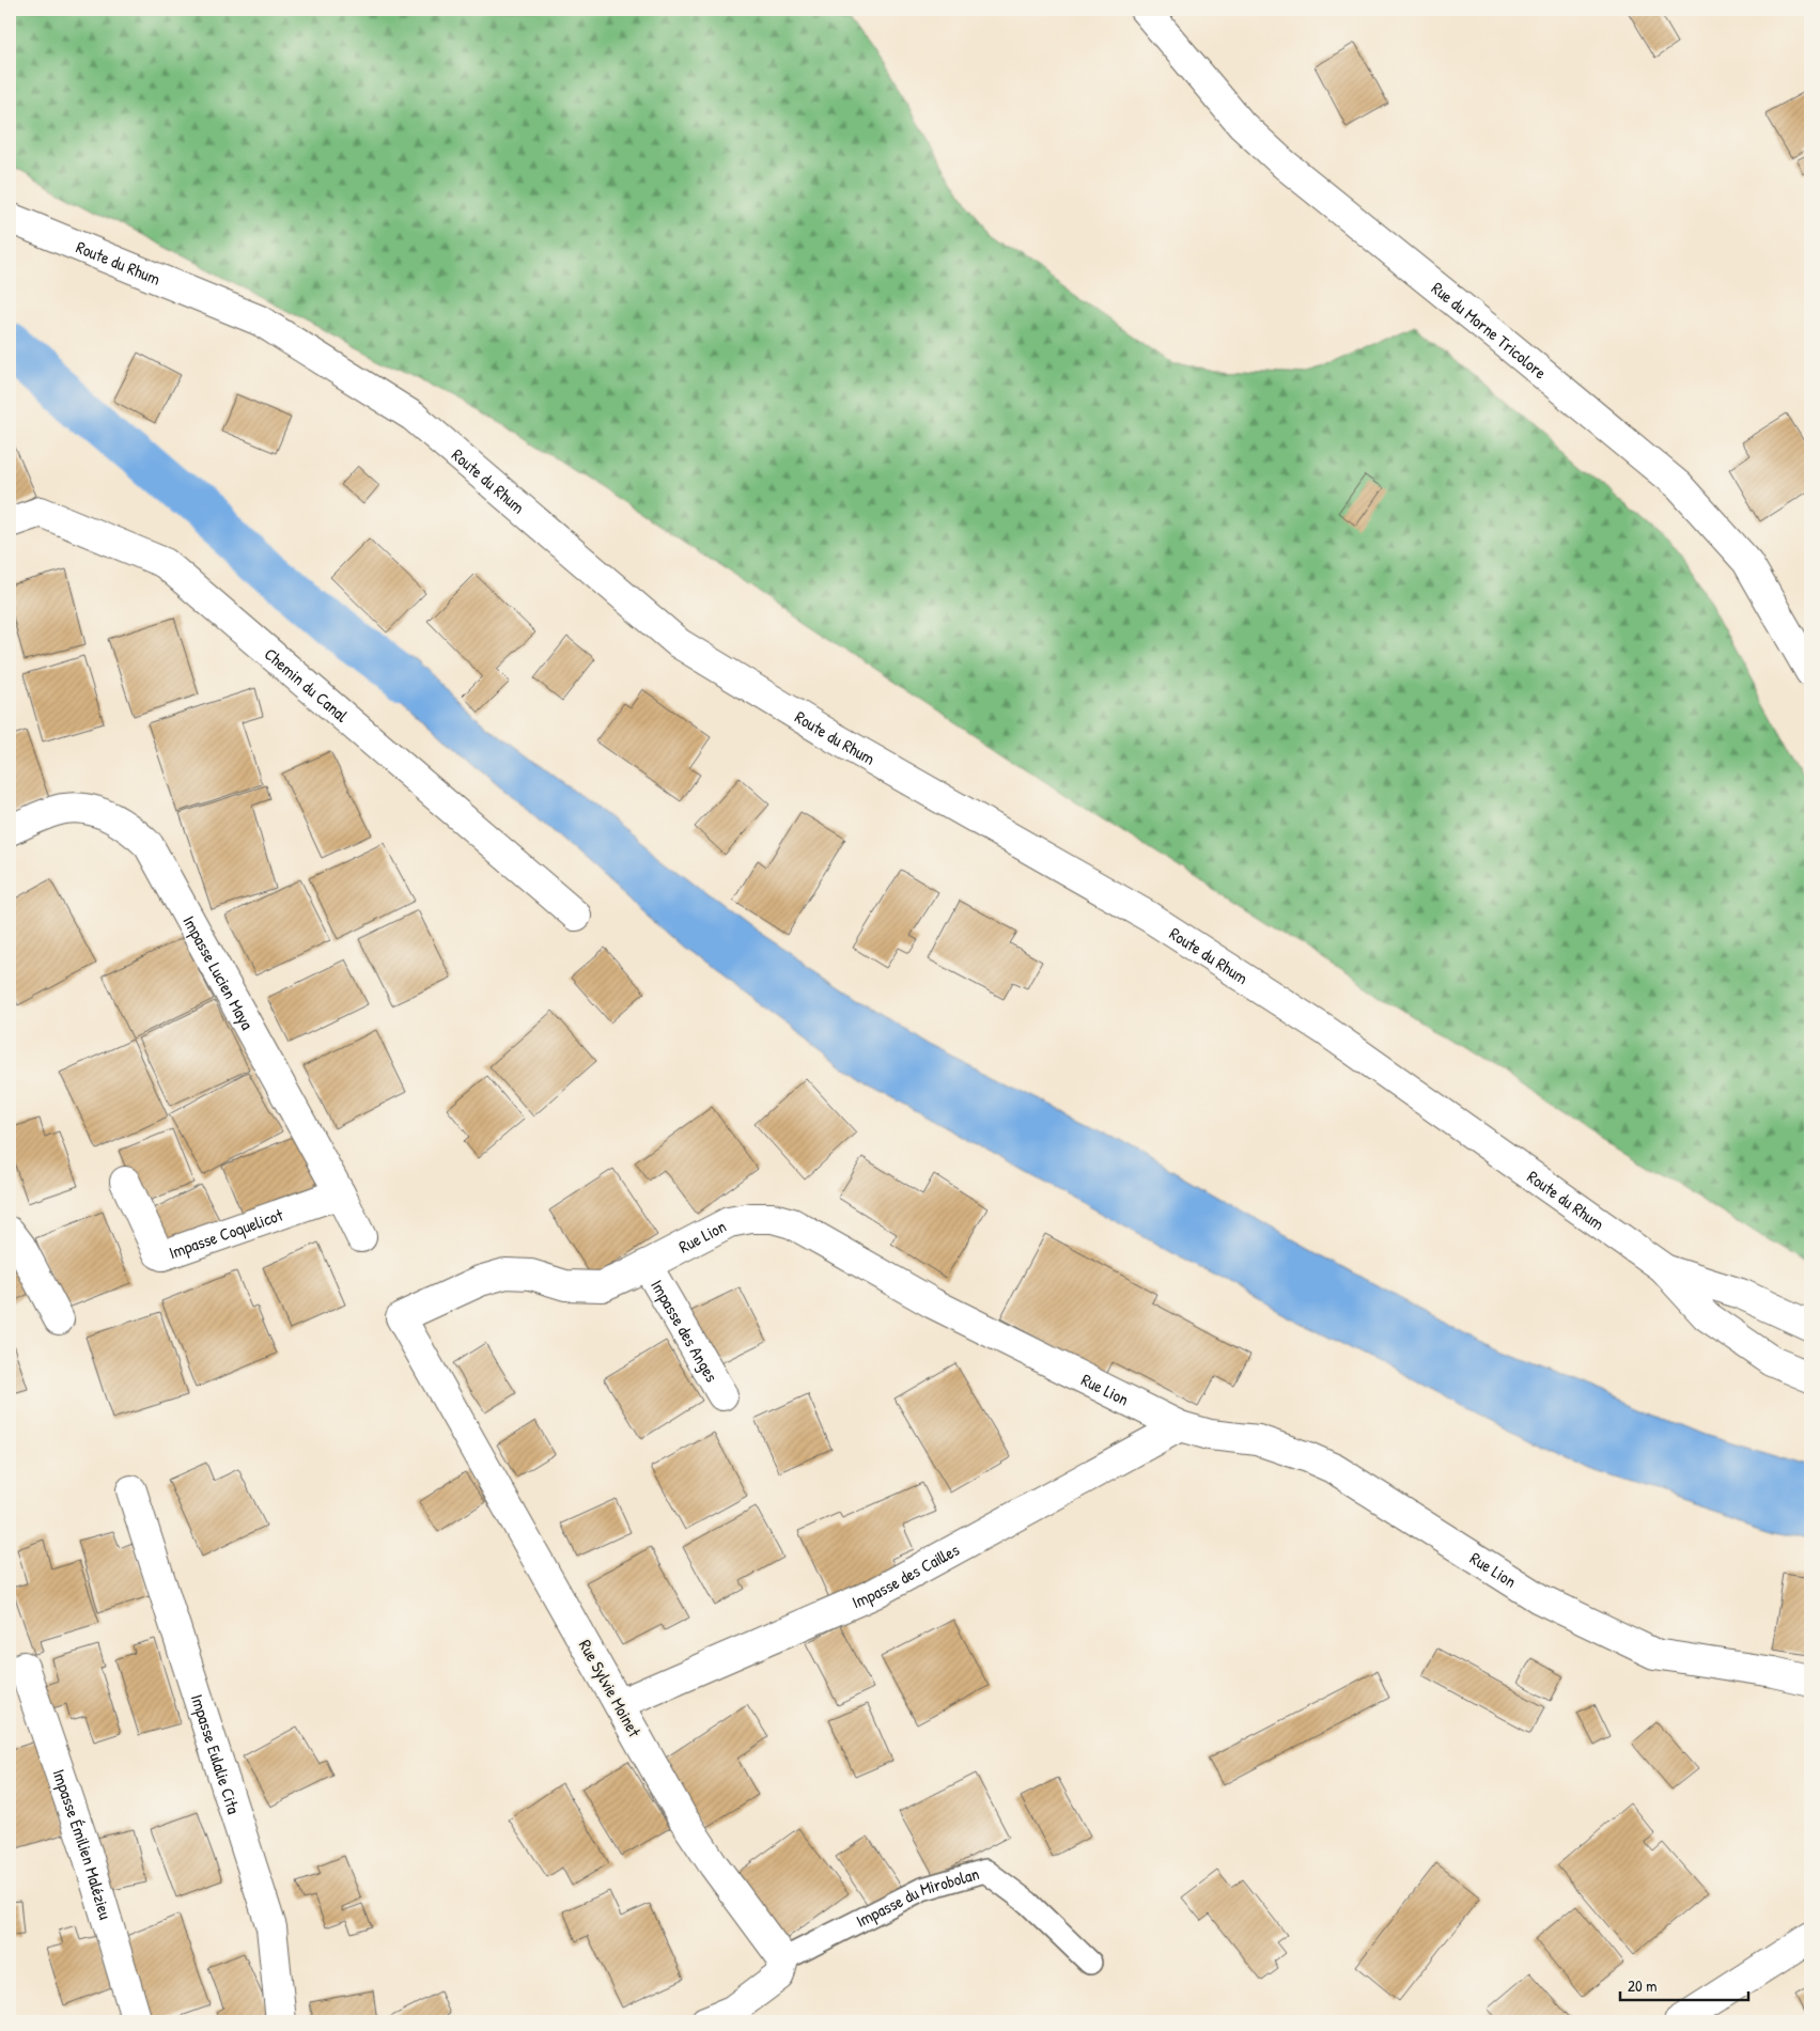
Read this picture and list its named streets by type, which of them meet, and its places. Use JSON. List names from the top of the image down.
{
  "streets": {
    "street": [
      "Route du Rhum",
      "Rue du Morne Tricolore",
      "Chemin du Canal",
      "Impasse Lucien Maya",
      "Impasse Coquelicot",
      "Rue Lion",
      "Impasse des Anges",
      "Impasse des Cailles",
      "Rue Sylvie Moinet",
      "Impasse Eulalie Cita",
      "Impasse Émilien Malézieu"
    ],
    "lane": ["Impasse du Mirobolan"]
  },
  "crossings": [
    ["Impasse Lucien Maya", "Impasse Coquelicot"],
    ["Rue Lion", "Impasse des Anges"],
    ["Rue Lion", "Impasse des Cailles"],
    ["Rue Lion", "Rue Sylvie Moinet"],
    ["Impasse des Cailles", "Rue Sylvie Moinet"],
    ["Rue Sylvie Moinet", "Impasse du Mirobolan"]
  ],
  "scale_bar": "20 m"
}
